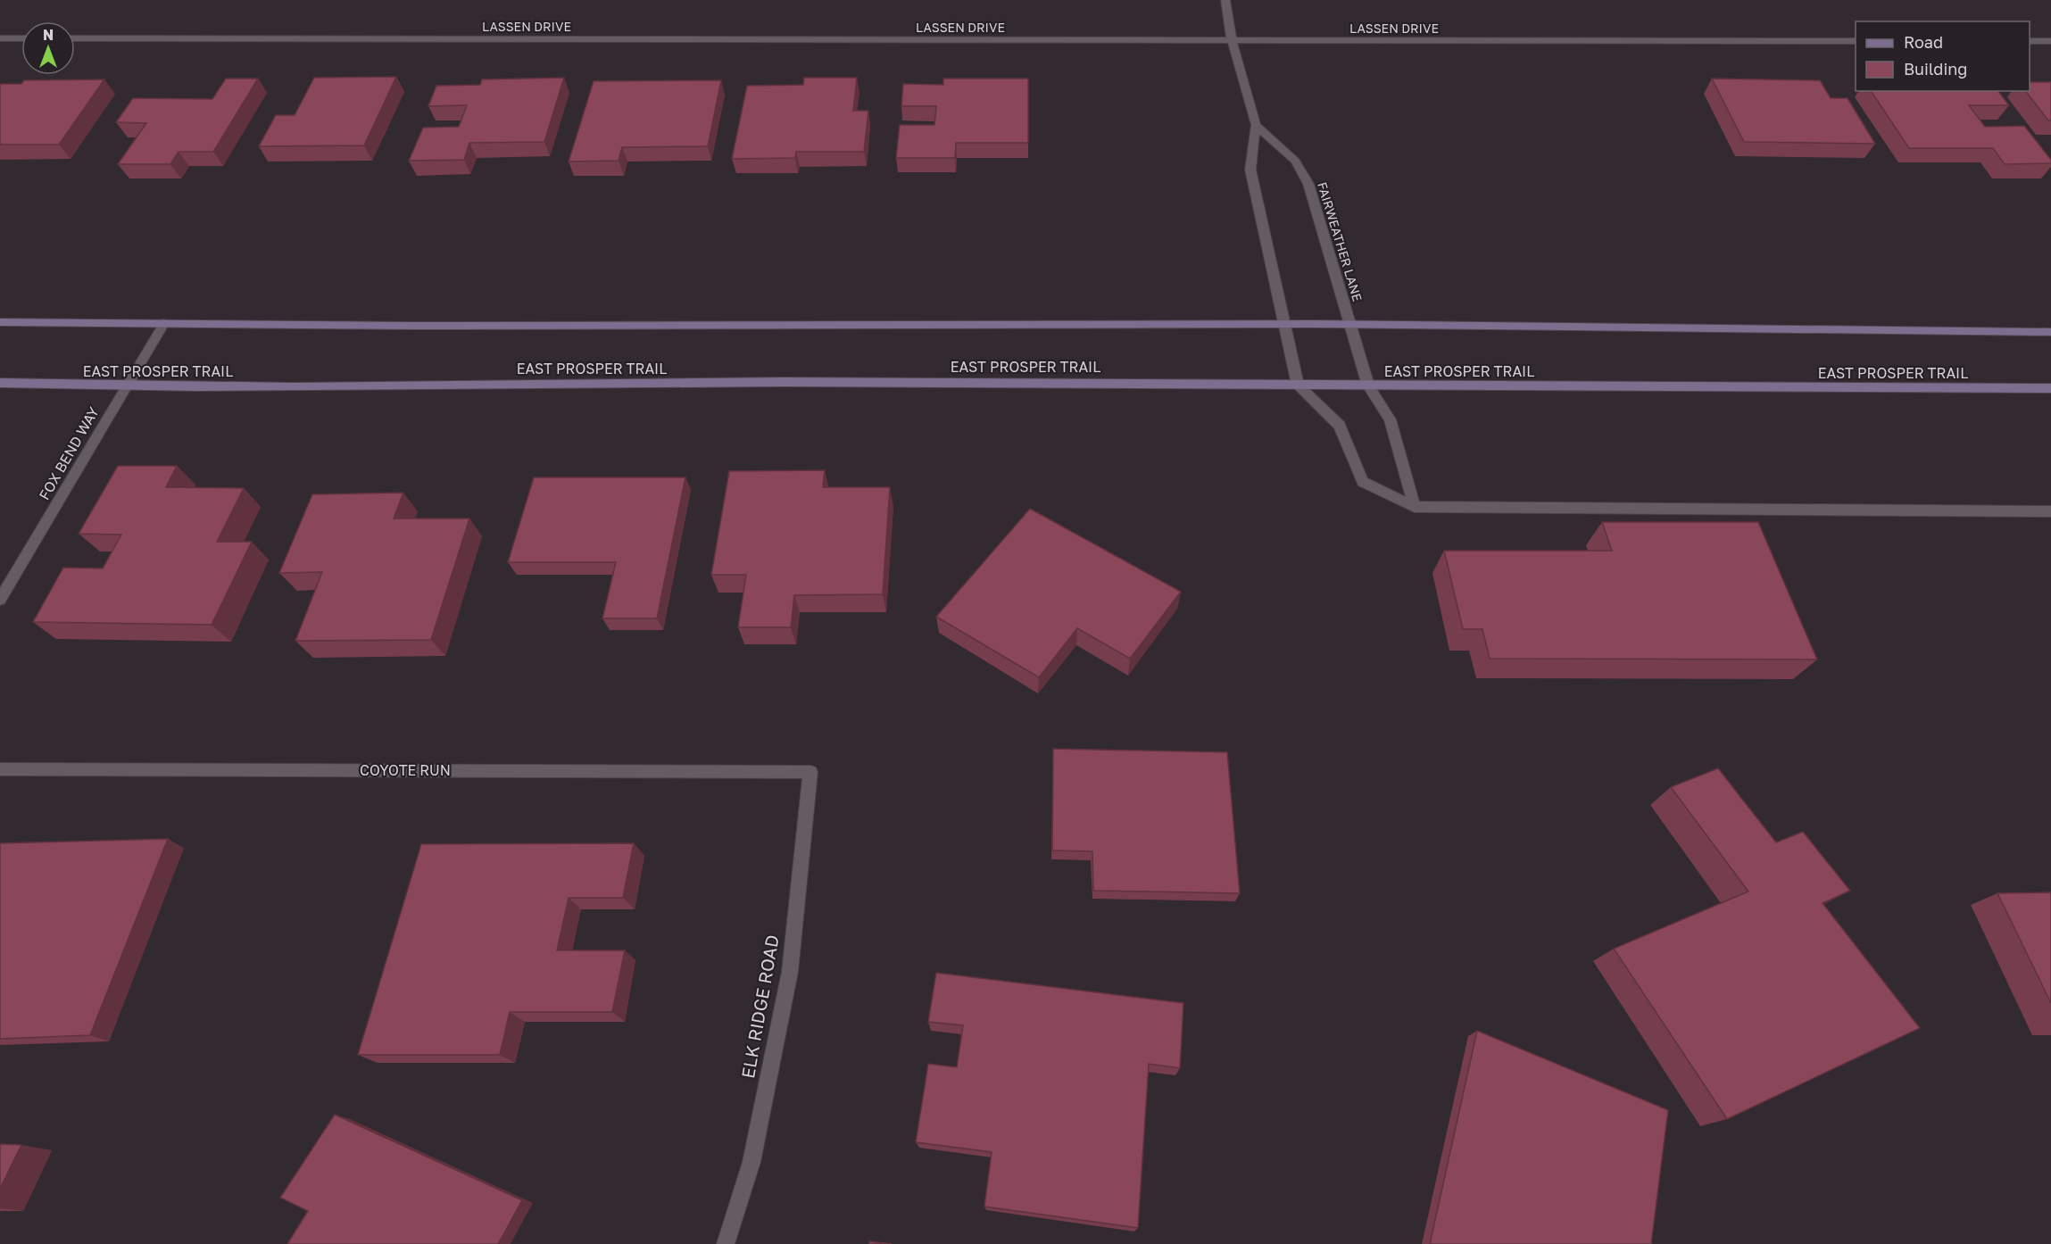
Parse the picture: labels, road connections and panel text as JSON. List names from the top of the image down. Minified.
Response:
{"streets":{"main road":["EAST PROSPER TRAIL"],"street":["LASSEN DRIVE","FAIRWEATHER LANE","FOX BEND WAY","COYOTE RUN","ELK RIDGE ROAD"]},"crossings":[["FAIRWEATHER LANE","EAST PROSPER TRAIL"],["EAST PROSPER TRAIL","FOX BEND WAY"],["COYOTE RUN","ELK RIDGE ROAD"]],"legend":["Road","Building"],"north":"top"}
